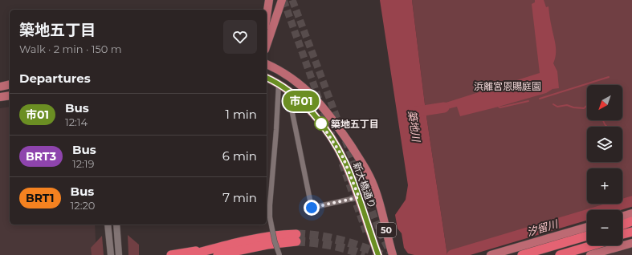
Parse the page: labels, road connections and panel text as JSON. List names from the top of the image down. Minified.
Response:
{"streets":{"main road":["新大橋通り","50"]},"water":["築地川","汐留川"],"parks":["浜離宮恩賜庭園"],"places":["築地五丁目"],"lines":["bus line 市01"],"north":"bottom left","page":{"on_map":"市01","heading":[["築地五丁目","Walk · 2 min · 150 m"],"Departures"],"map_buttons":["+","−"],"list":[{"mark":"市01","name":"Bus","note":"12:14","value":"1 min"},{"mark":"BRT3","name":"Bus","note":"12:19","value":"6 min"},{"mark":"BRT1","name":"Bus","note":"12:20","value":"7 min"}]}}
